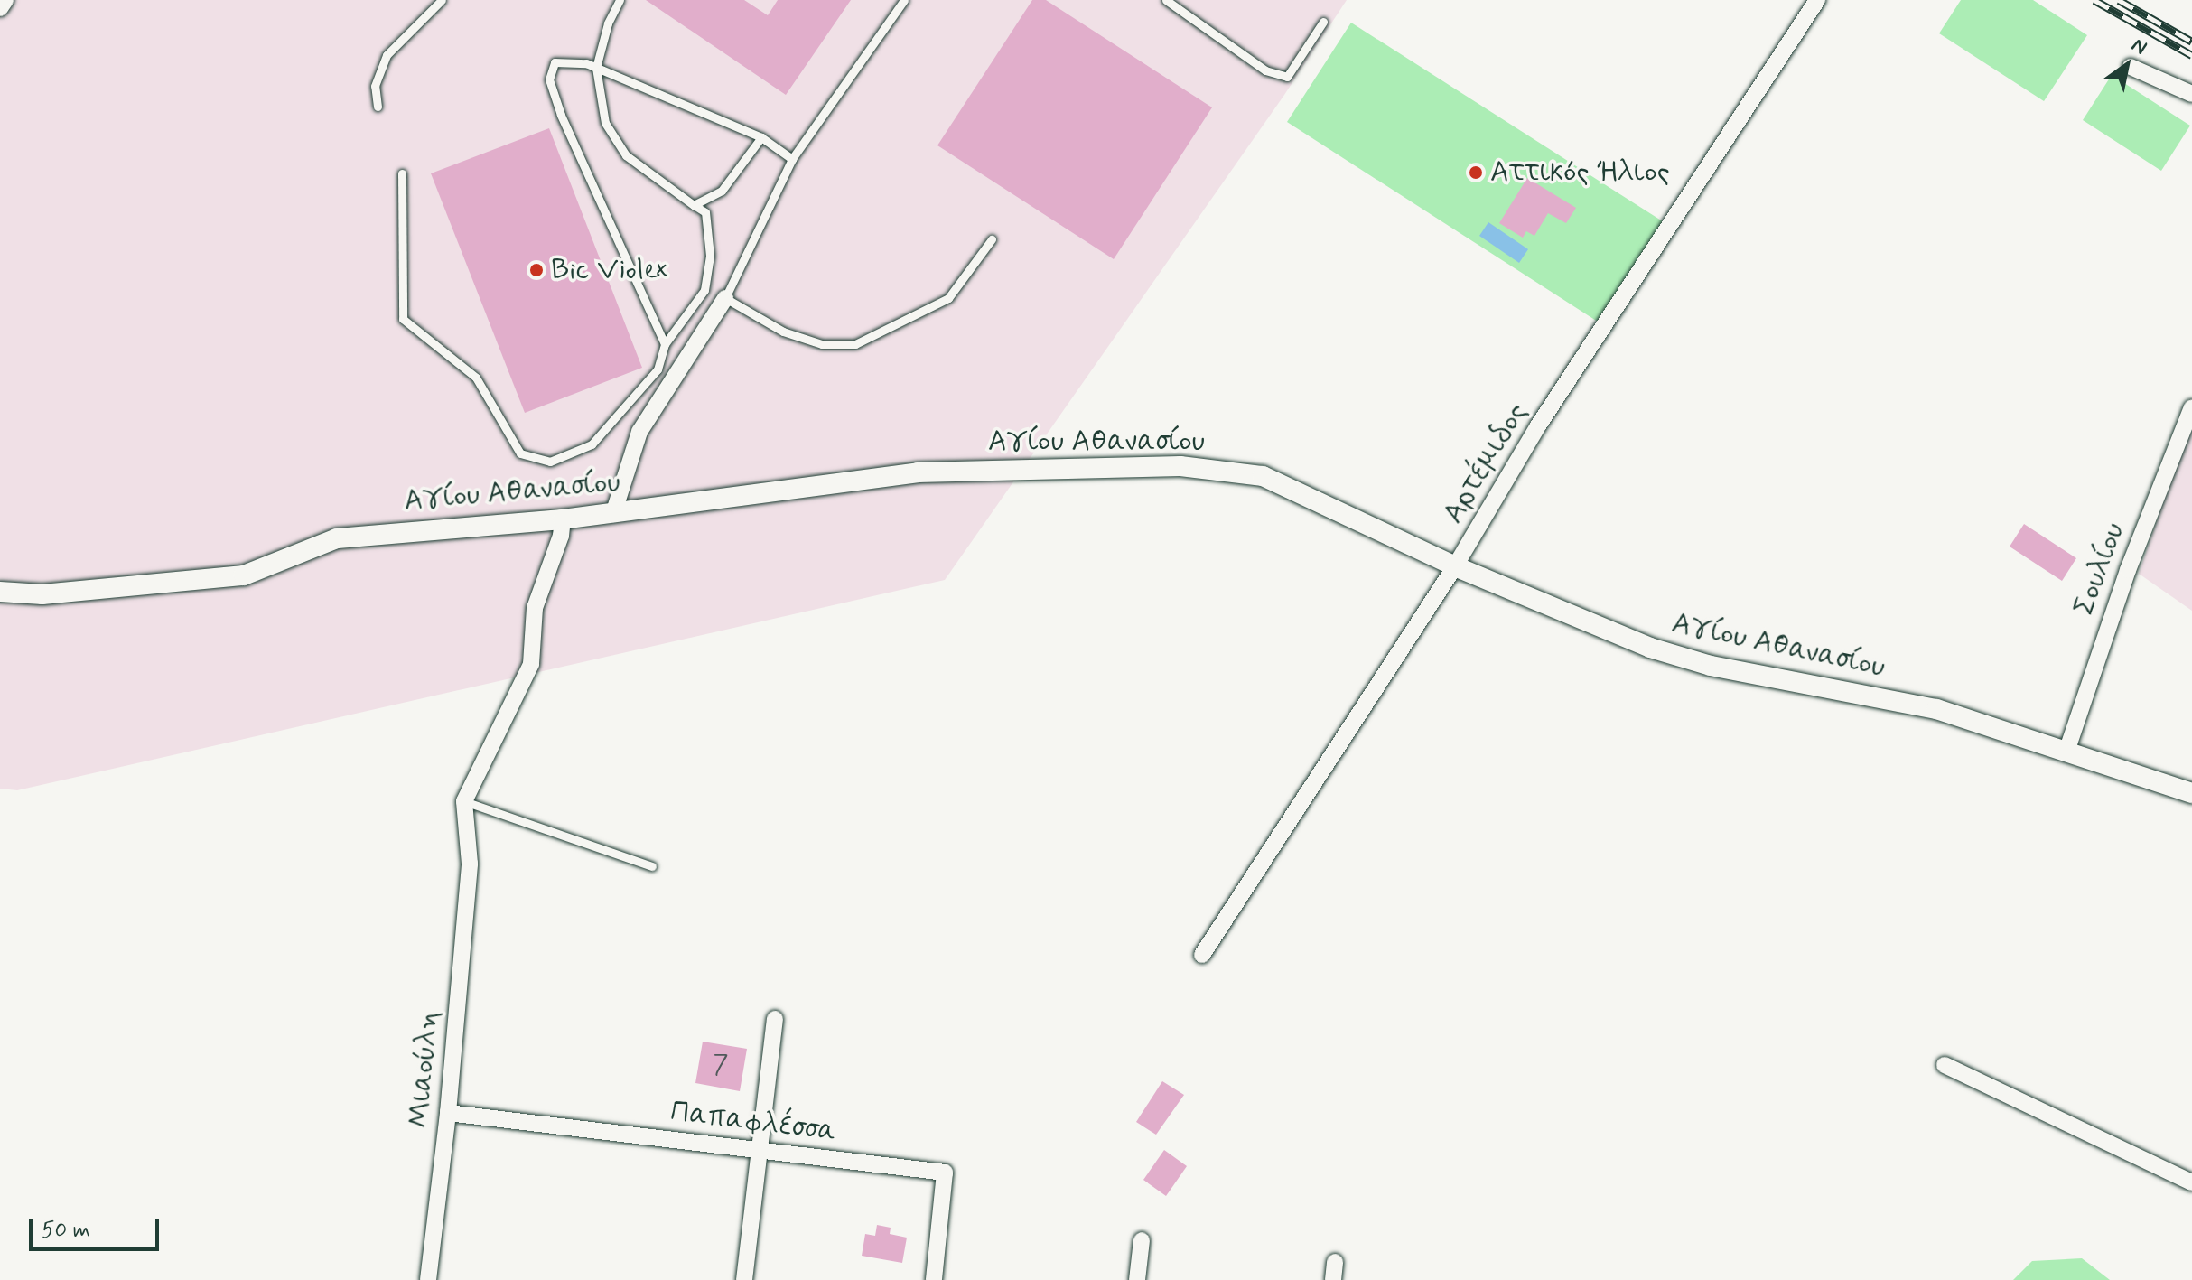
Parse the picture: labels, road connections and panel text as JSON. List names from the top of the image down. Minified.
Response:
{"streets":{"street":["Αγίου Αθανασίου","Αρτέμιδος","Σουλίου","Μιαούλη","Παπαφλέσσα"]},"crossings":[["Αγίου Αθανασίου","Αρτέμιδος"],["Αγίου Αθανασίου","Σουλίου"],["Μιαούλη","Παπαφλέσσα"]],"places":["Αττικός Ήλιος","Bic Violex"],"house_numbers":["7"],"scale_bar":"50 m","north":"top right"}
